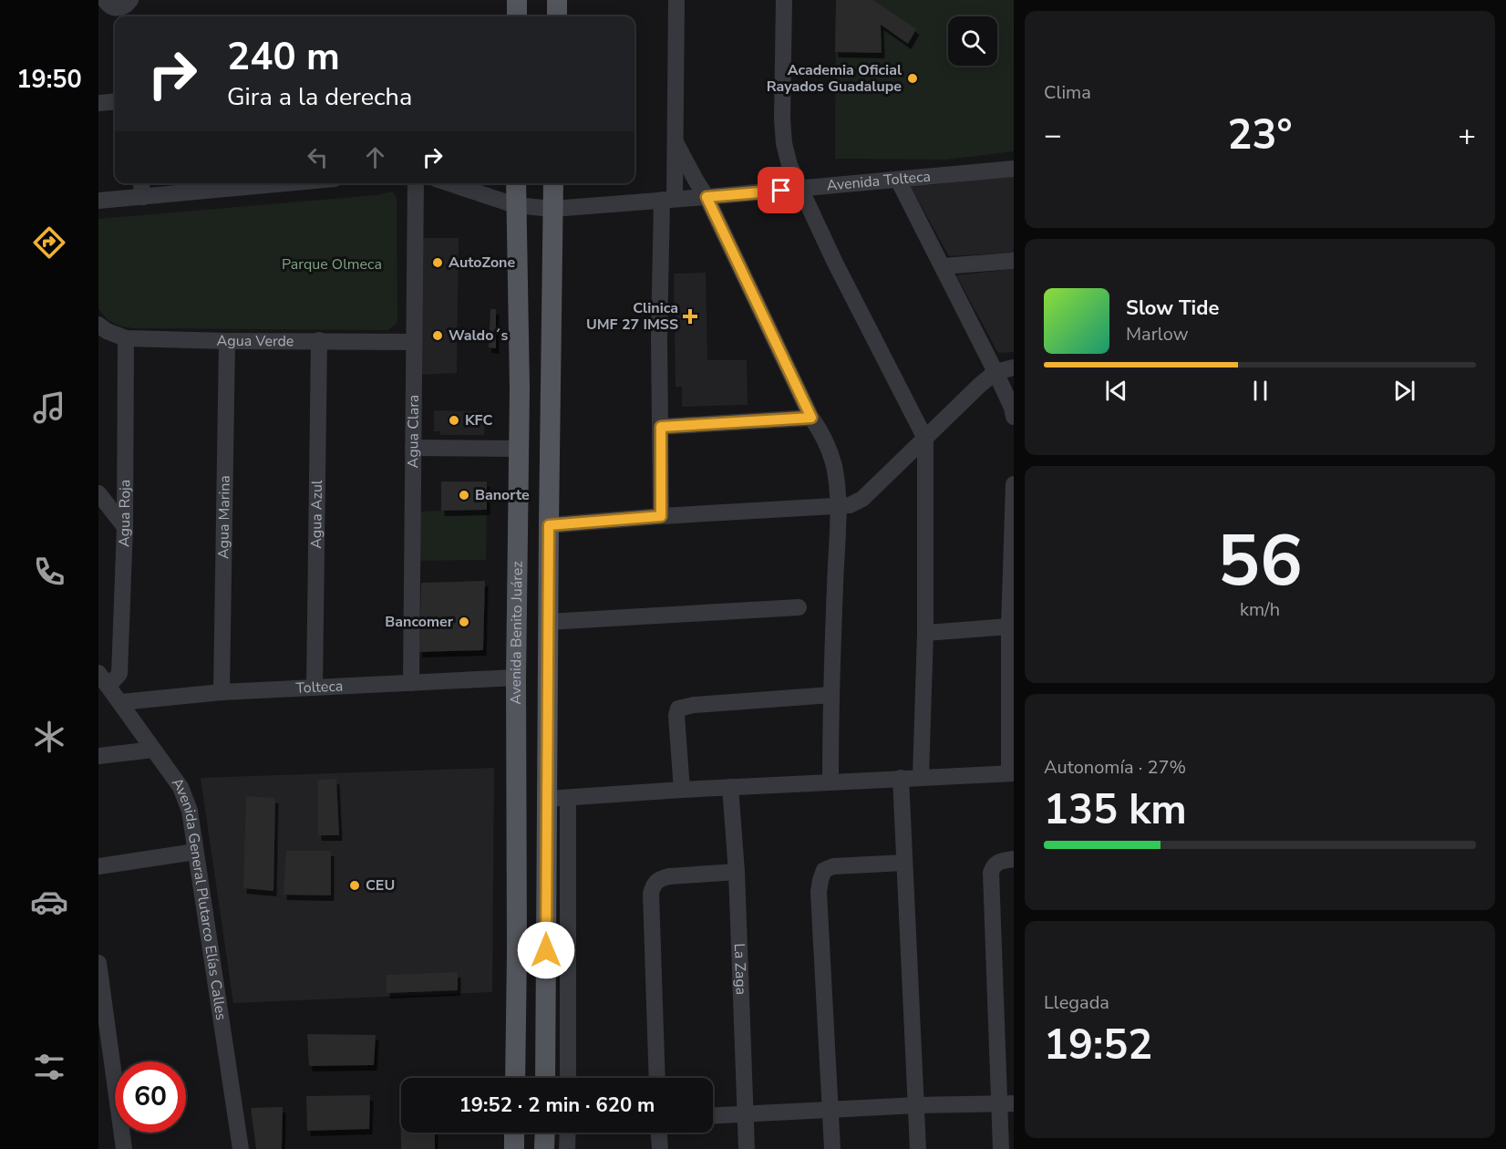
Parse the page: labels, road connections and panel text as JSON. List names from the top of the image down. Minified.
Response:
{"streets":{"main road":["Avenida Benito Juárez"],"street":["Avenida Tolteca","Agua Verde","Agua Clara","Agua Roja","Agua Azul","Agua Marina","Tolteca","Avenida General Plutarco Elías Calles","La Zaga"]},"crossings":[["Avenida Tolteca","Avenida Benito Juárez"],["Agua Verde","Agua Clara"],["Agua Verde","Agua Roja"],["Agua Verde","Agua Azul"],["Agua Verde","Agua Marina"],["Agua Clara","Tolteca"],["Agua Roja","Avenida General Plutarco Elías Calles"],["Agua Azul","Tolteca"],["Agua Marina","Tolteca"],["Avenida Benito Juárez","Tolteca"],["Tolteca","Avenida General Plutarco Elías Calles"]],"parks":["Parque Olmeca"],"places":{"other":["Academia Oficial Rayados Guadalupe","AutoZone","Waldo´s","KFC","Banorte","Bancomer","CEU"],"health":["Clinica UMF 27 IMSS"]},"page":{"tabs":"19:50","tile":["Clima",["56","km/h"],["Autonomía · 27%","135 km"],["Llegada","19:52"]],"turn":["240 m","Gira a la derecha"],"heat":["−","23°","+"],"song":["Slow Tide","Marlow"],"limit":"60","trip":"19:52 · 2 min · 620 m"}}
